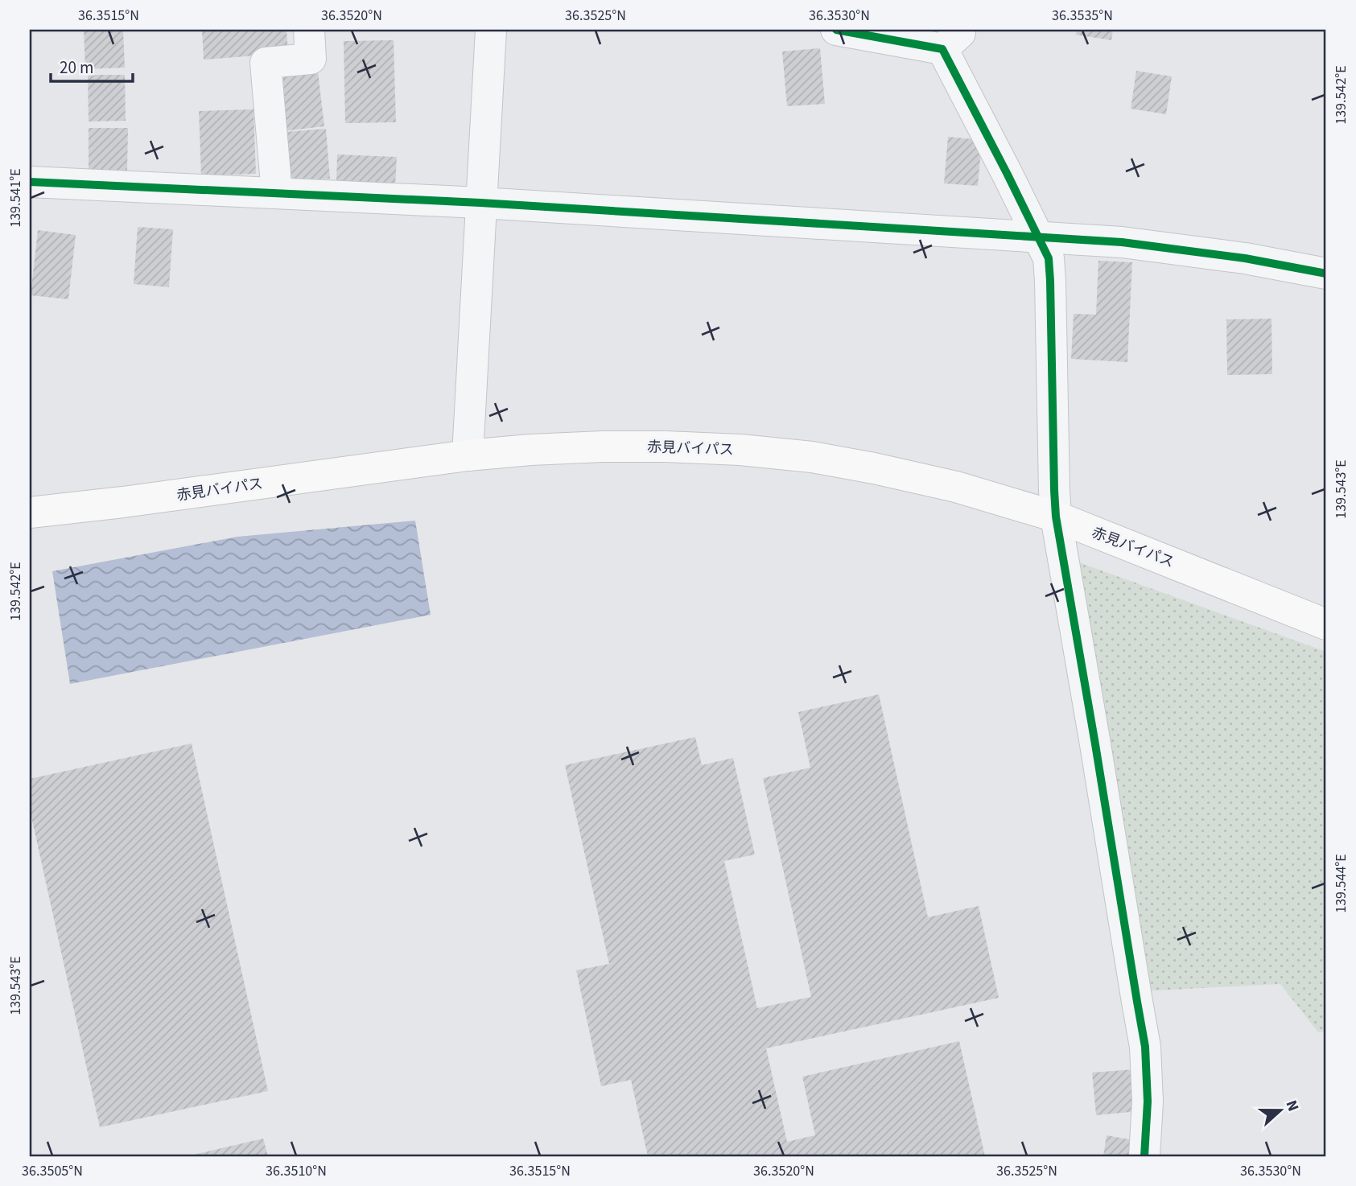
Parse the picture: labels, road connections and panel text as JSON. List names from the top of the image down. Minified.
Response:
{"streets":{"main road":["赤見バイパス"]},"scale_bar":"20 m","north":"right","coordinates":["36.3515°N","36.3520°N","36.3525°N","36.3530°N","36.3535°N","139.542°E","139.541°E","139.543°E","139.544°E","36.3505°N","36.3510°N"]}
